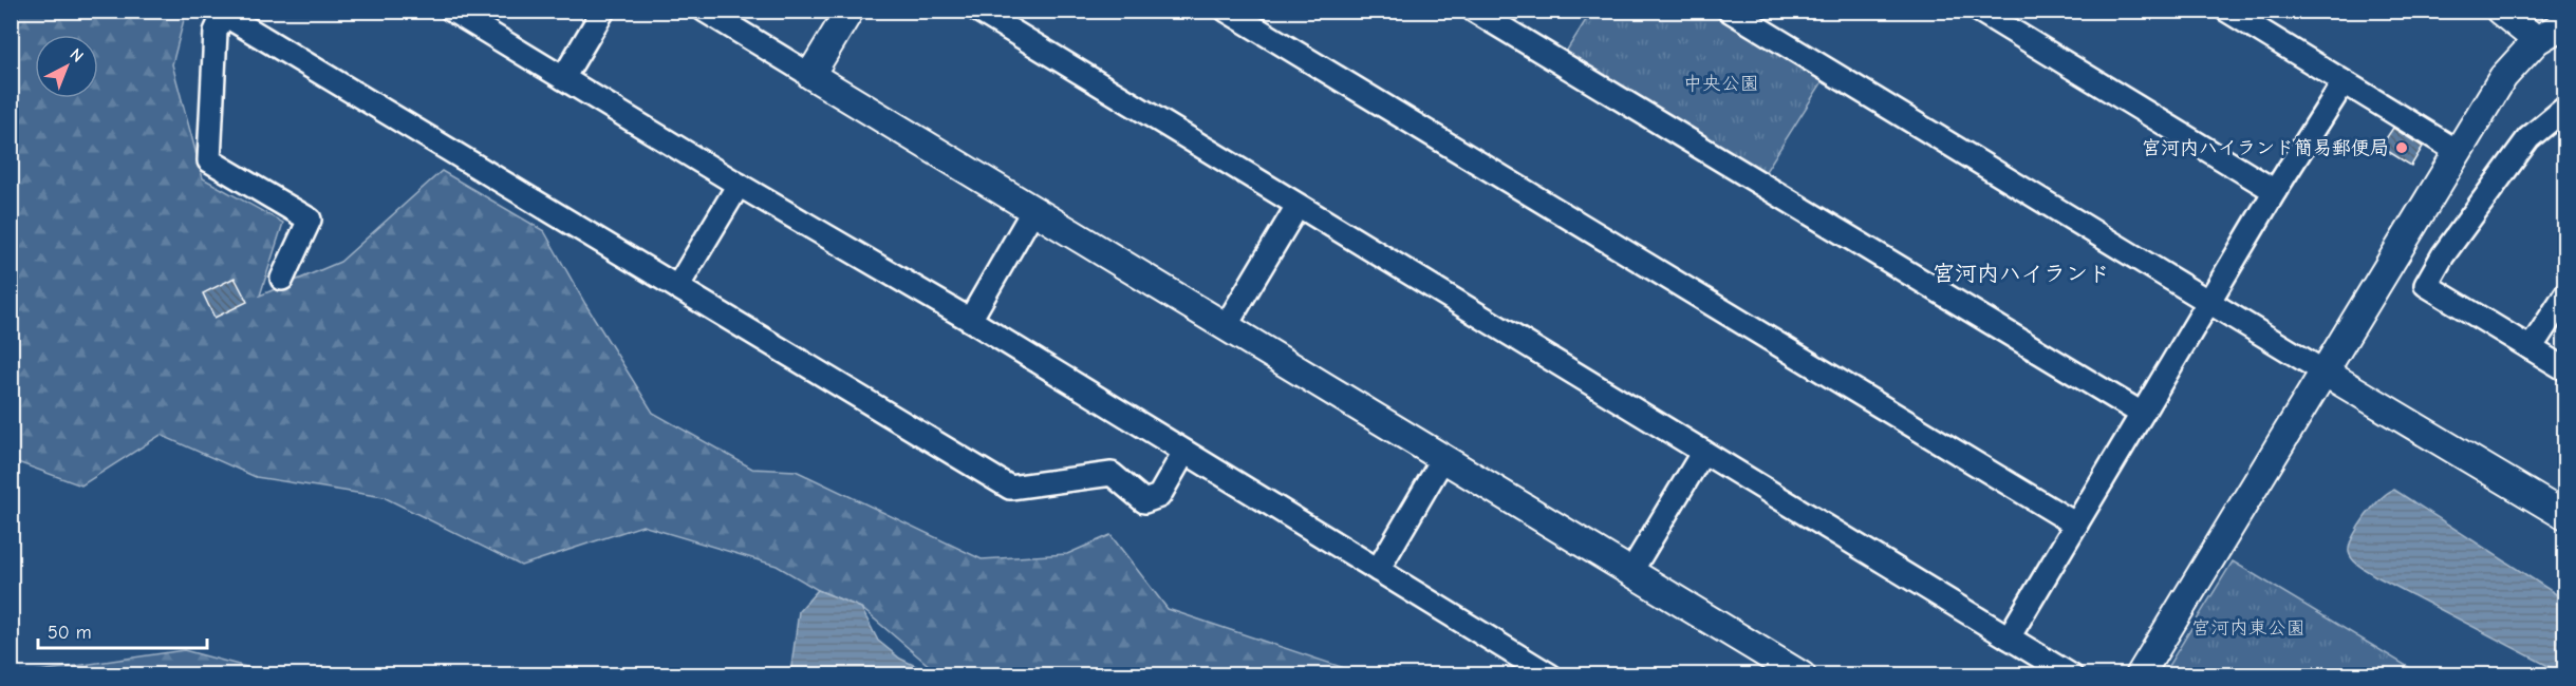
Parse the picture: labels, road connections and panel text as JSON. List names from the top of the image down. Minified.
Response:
{"districts":["宮河内ハイランド"],"parks":["中央公園","宮河内東公園"],"places":["宮河内ハイランド簡易郵便局"],"scale_bar":"50 m","north":"top right"}
